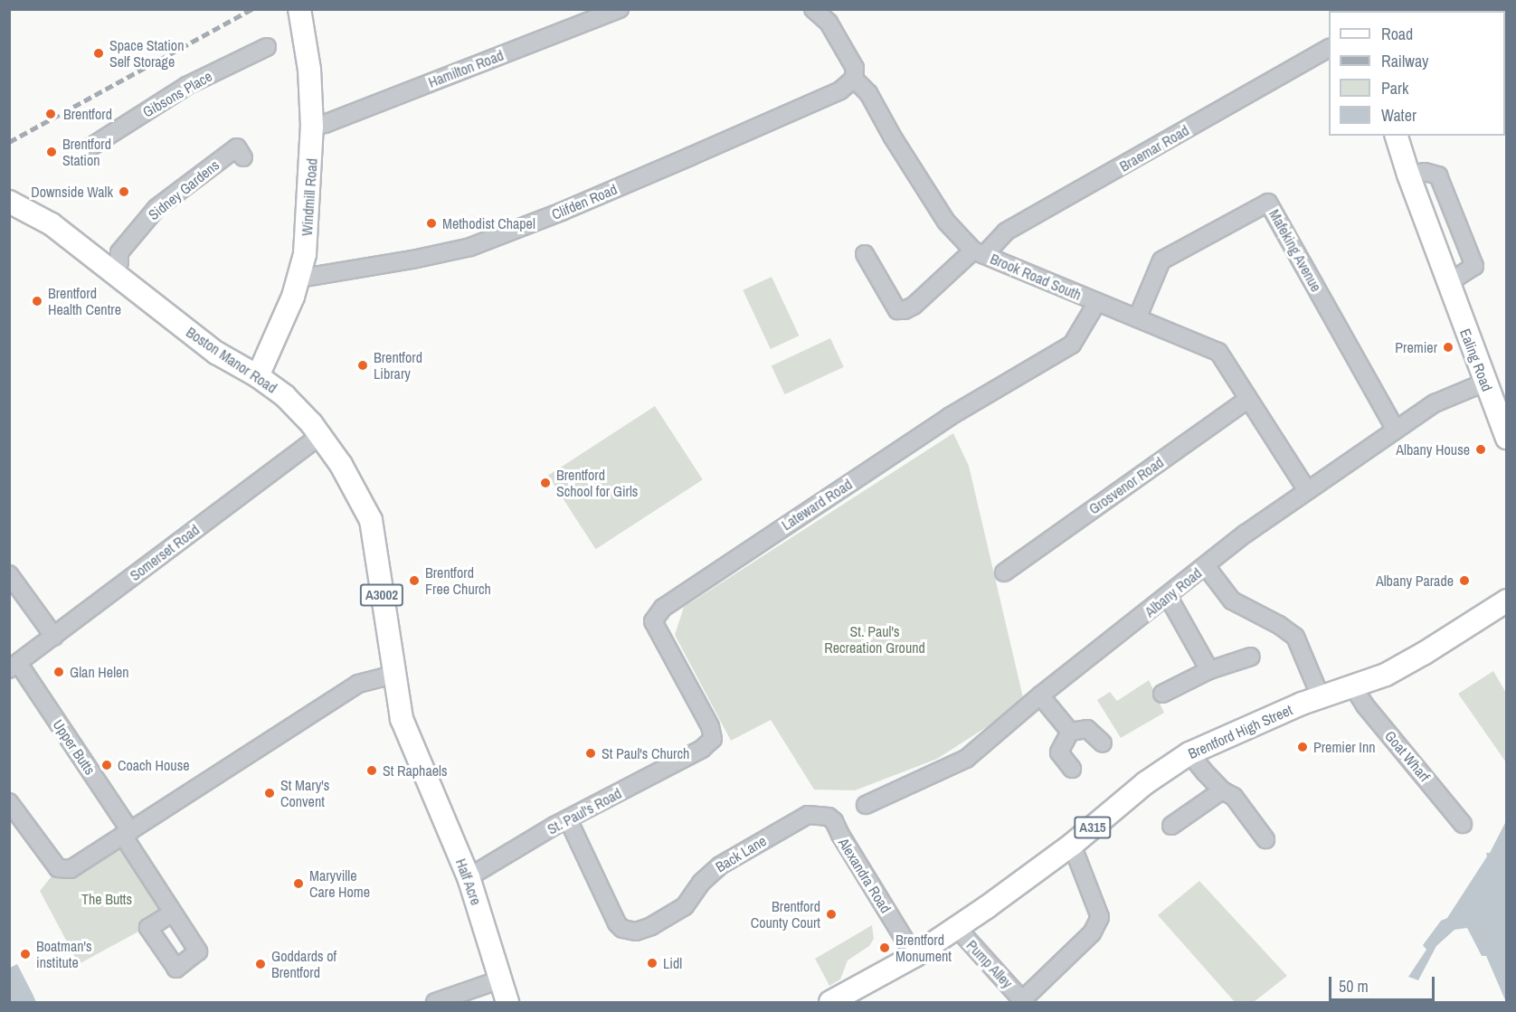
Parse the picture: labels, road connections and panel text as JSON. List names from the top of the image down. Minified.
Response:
{"streets":{"main road":["Windmill Road","Boston Manor Road","Ealing Road","A3002","Brentford High Street","A315","Half Acre"],"street":["Hamilton Road","Gibsons Place","Braemar Road","Sidney Gardens","Clifden Road","Mafeking Avenue","Brook Road South","Grosvenor Road","Lateward Road","Somerset Road","Albany Road","Upper Butts","Goat Wharf","St. Paul's Road","Back Lane","Alexandra Road","Pump Alley"]},"crossings":[["Hamilton Road","Windmill Road"],["Braemar Road","Brook Road South"],["Sidney Gardens","Boston Manor Road"],["Windmill Road","Clifden Road"],["Windmill Road","Boston Manor Road"],["Clifden Road","Brook Road South"],["Mafeking Avenue","Brook Road South"],["Mafeking Avenue","Albany Road"],["Brook Road South","Grosvenor Road"],["Brook Road South","Lateward Road"],["Brook Road South","Albany Road"],["Boston Manor Road","Somerset Road"],["Boston Manor Road","Half Acre"],["Ealing Road","Albany Road"],["Lateward Road","St. Paul's Road"],["Somerset Road","Upper Butts"],["Brentford High Street","Goat Wharf"],["Brentford High Street","Alexandra Road"],["Brentford High Street","Pump Alley"],["St. Paul's Road","Back Lane"],["St. Paul's Road","Half Acre"],["Back Lane","Alexandra Road"]],"parks":["St. Paul's Recreation Ground","The Butts"],"places":["Space Station Self Storage","Brentford","Brentford Station","Downside Walk","Methodist Chapel","Brentford Health Centre","Premier","Brentford Library","Albany House","Brentford School for Girls","Brentford Free Church","Albany Parade","Glan Helen","Premier Inn","St Paul's Church","Coach House","St Raphaels","St Mary's Convent","Maryville Care Home","Brentford County Court","Brentford Monument","Boatman's institute","Lidl","Goddards of Brentford"],"legend":["Road","Railway","Park","Water"],"scale_bar":"50 m"}
